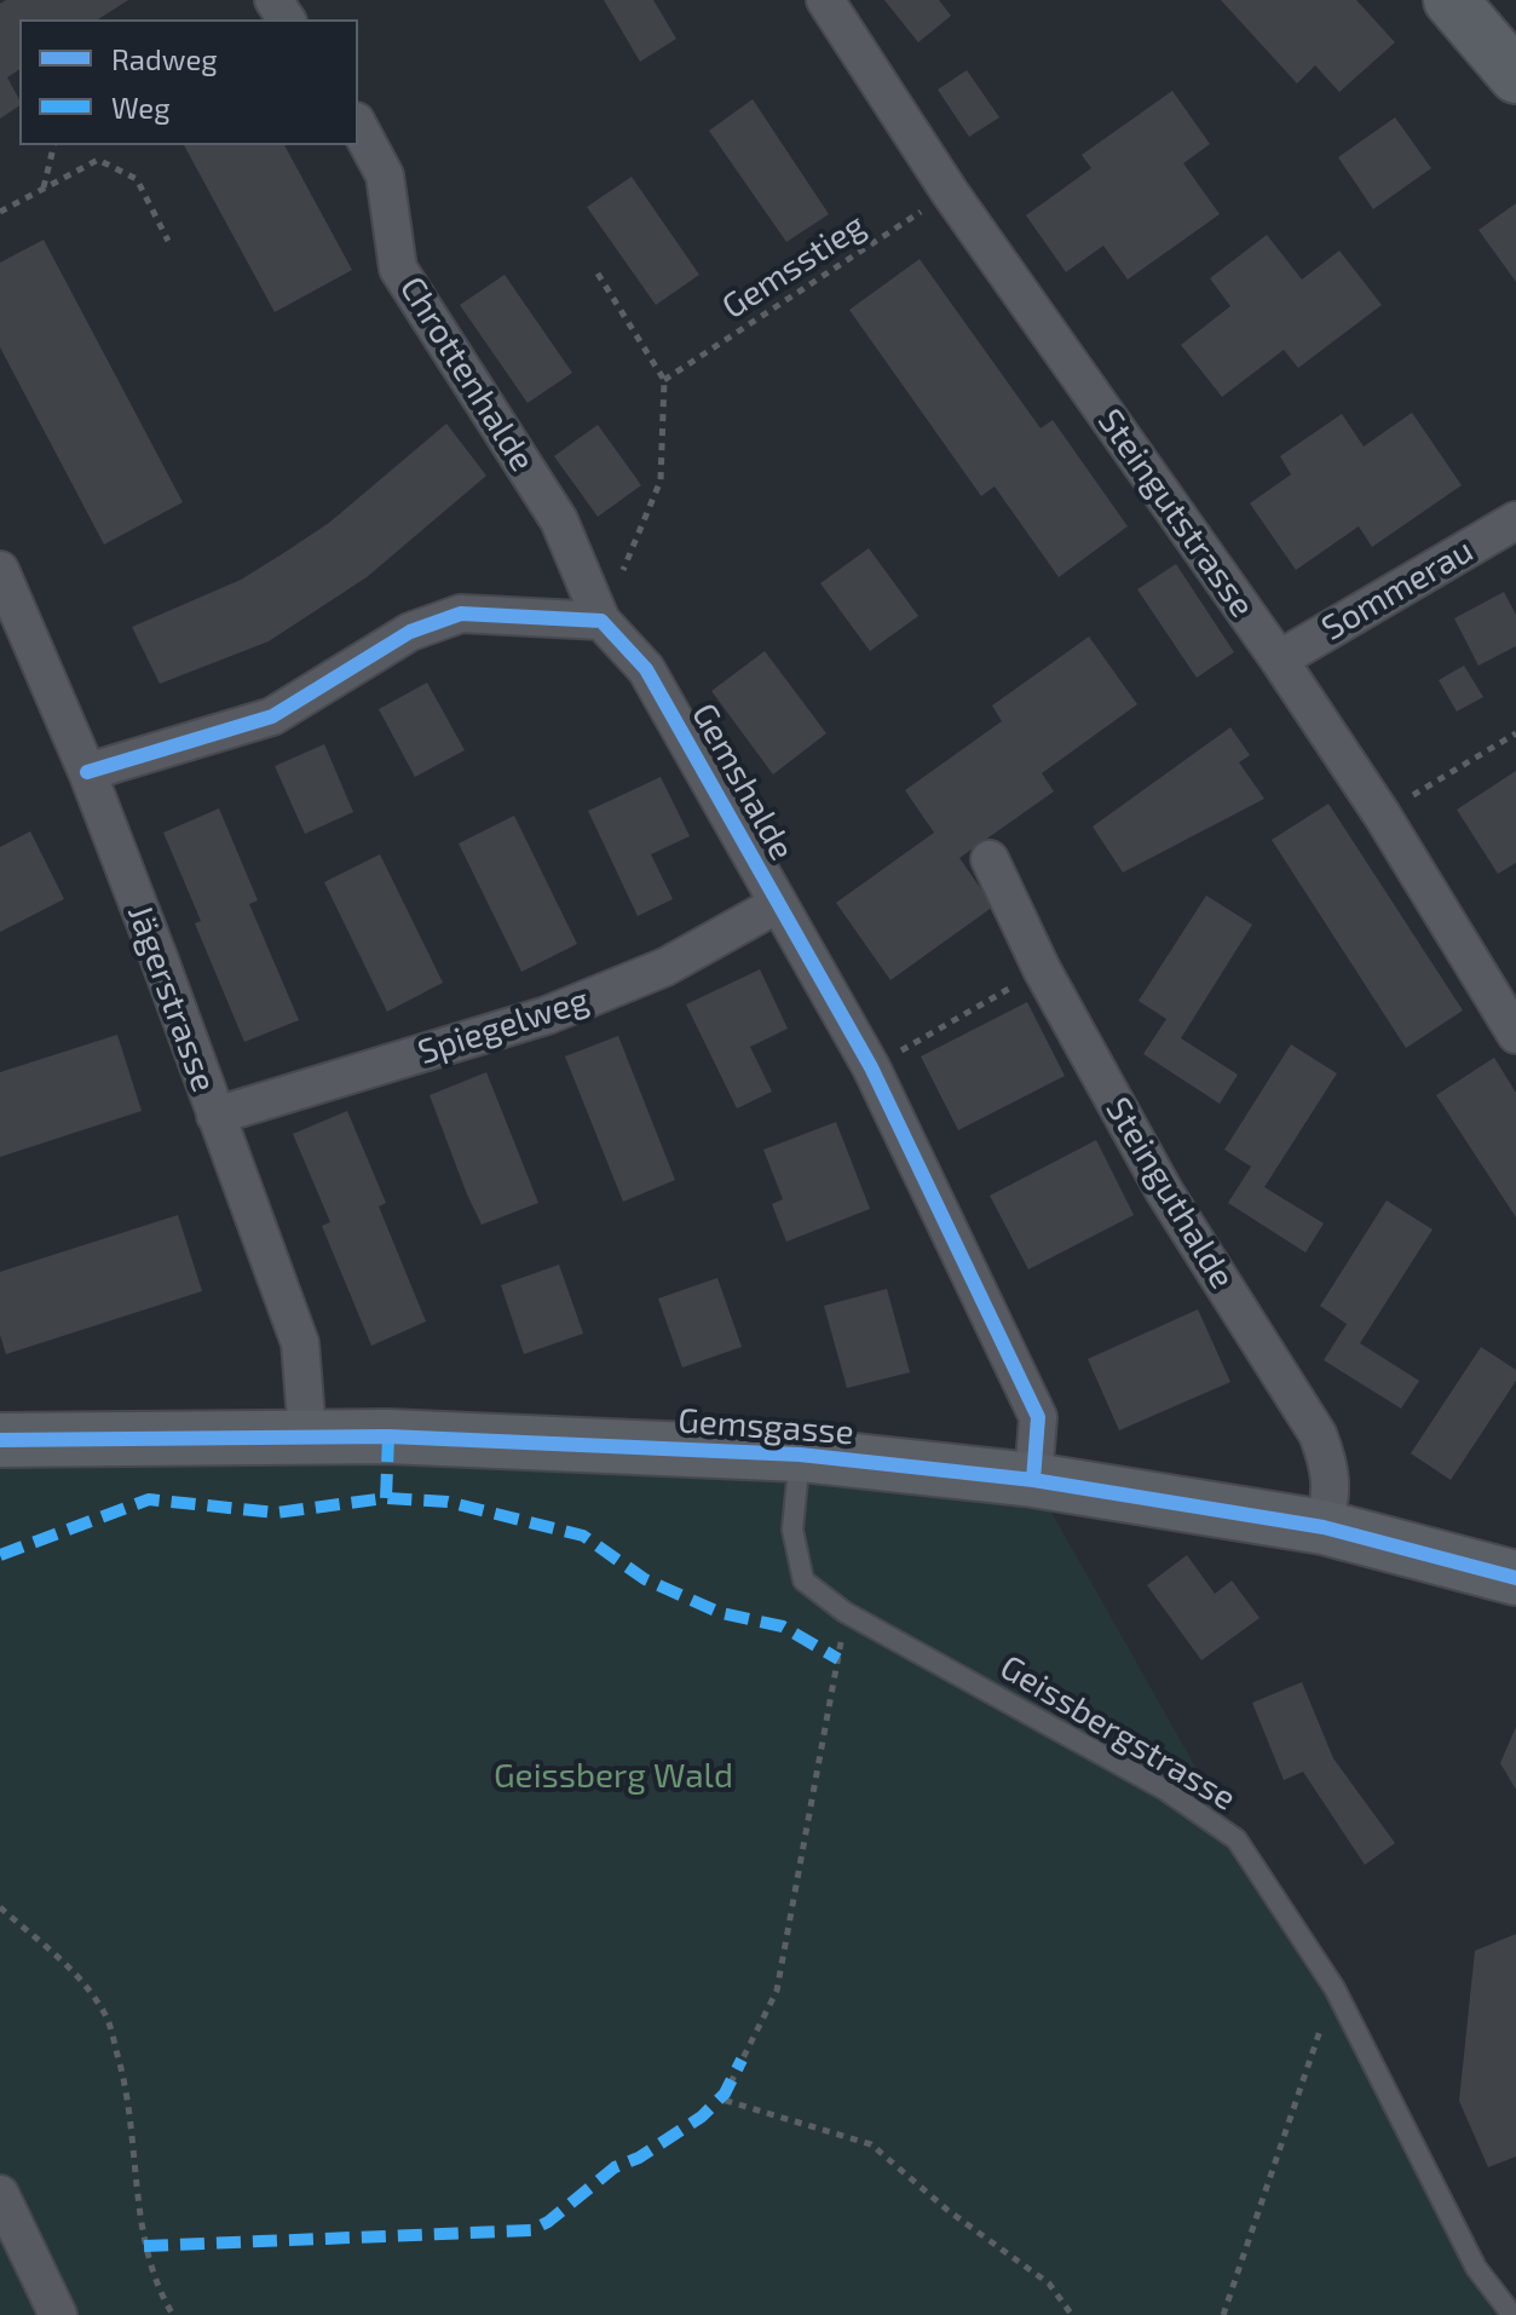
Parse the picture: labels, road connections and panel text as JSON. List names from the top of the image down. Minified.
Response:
{"streets":{"street":["Chrottenhalde","Steingutstrasse","Sommerau","Gemshalde","Jägerstrasse","Spiegelweg","Steinguthalde","Gemsgasse"],"lane":["Geissbergstrasse"],"path":["Gemsstieg"]},"crossings":[["Gemsstieg","Steingutstrasse"],["Chrottenhalde","Gemshalde"],["Steingutstrasse","Sommerau"],["Gemshalde","Spiegelweg"],["Gemshalde","Gemsgasse"],["Jägerstrasse","Spiegelweg"],["Jägerstrasse","Gemsgasse"],["Steinguthalde","Gemsgasse"],["Gemsgasse","Geissbergstrasse"]],"parks":["Geissberg Wald"],"legend":["Radweg","Weg"]}
